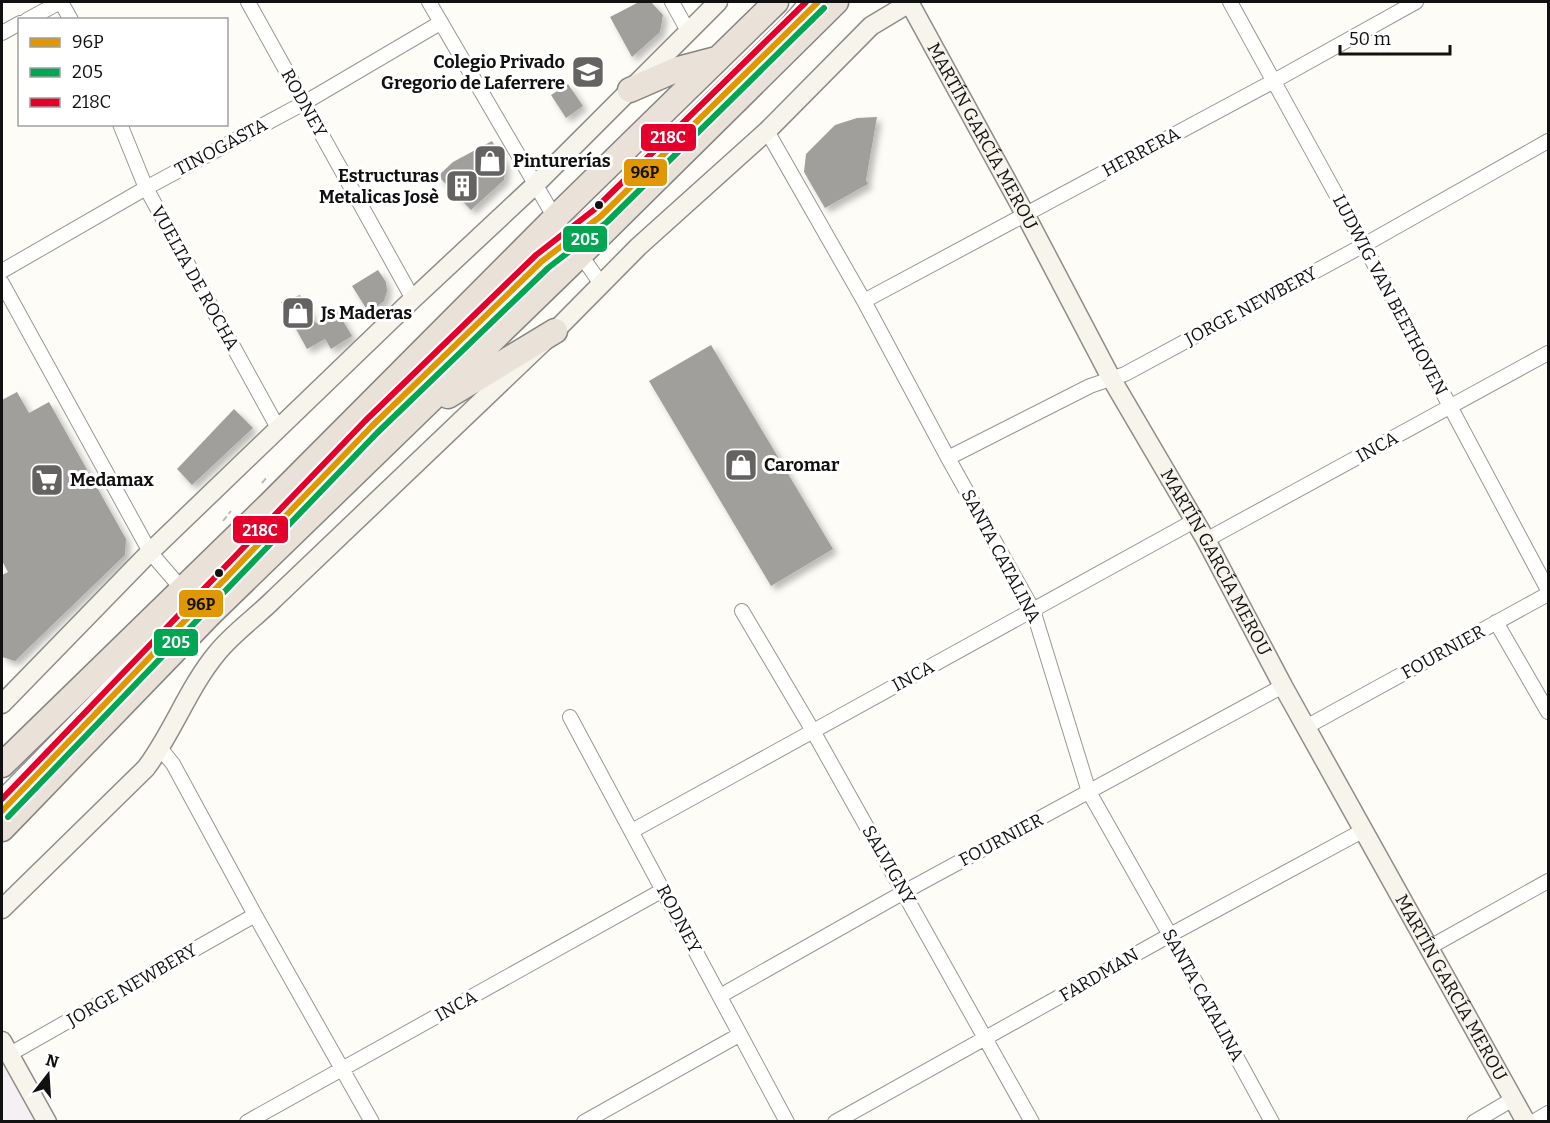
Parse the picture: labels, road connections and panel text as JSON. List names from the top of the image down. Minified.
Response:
{"streets":{"street":["RODNEY","MARTÍN GARCÍA MEROU","TINOGASTA","HERRERA","VUELTA DE ROCHA","LUDWIG VAN BEETHOVEN","JORGE NEWBERY","INCA","SANTA CATALINA","FOURNIER","SALVIGNY","FARDMAN"]},"crossings":[["RODNEY","TINOGASTA"],["RODNEY","INCA"],["RODNEY","FOURNIER"],["MARTÍN GARCÍA MEROU","HERRERA"],["MARTÍN GARCÍA MEROU","JORGE NEWBERY"],["MARTÍN GARCÍA MEROU","INCA"],["MARTÍN GARCÍA MEROU","FOURNIER"],["MARTÍN GARCÍA MEROU","FARDMAN"],["TINOGASTA","VUELTA DE ROCHA"],["HERRERA","LUDWIG VAN BEETHOVEN"],["HERRERA","SANTA CATALINA"],["LUDWIG VAN BEETHOVEN","JORGE NEWBERY"],["LUDWIG VAN BEETHOVEN","INCA"],["LUDWIG VAN BEETHOVEN","FOURNIER"],["JORGE NEWBERY","SANTA CATALINA"],["INCA","SANTA CATALINA"],["INCA","SALVIGNY"],["SANTA CATALINA","FOURNIER"],["SANTA CATALINA","FARDMAN"],["FOURNIER","SALVIGNY"],["SALVIGNY","FARDMAN"]],"places":{"school or university":["Colegio Privado Gregorio de Laferrere"],"shop":["Pinturerías","Js Maderas","Caromar"],"building":["Estructuras Metalicas Josè"],"supermarket":["Medamax"]},"lines":["transit line 96P","transit line 218C","transit line 205"],"legend":["96P","205","218C"],"scale_bar":"50 m","north":"top"}
